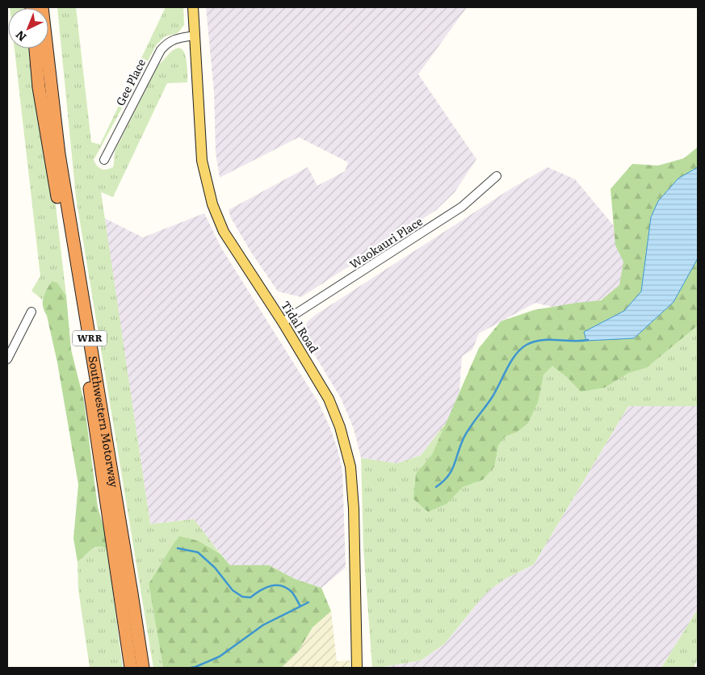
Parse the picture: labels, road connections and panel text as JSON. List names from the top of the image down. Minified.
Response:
{"streets":{"highway":["WRR","Southwestern Motorway"],"main road":["Tidal Road"],"street":["Gee Place","Waokauri Place"]},"crossings":[["Gee Place","Tidal Road"],["Waokauri Place","Tidal Road"]],"north":"bottom left"}
